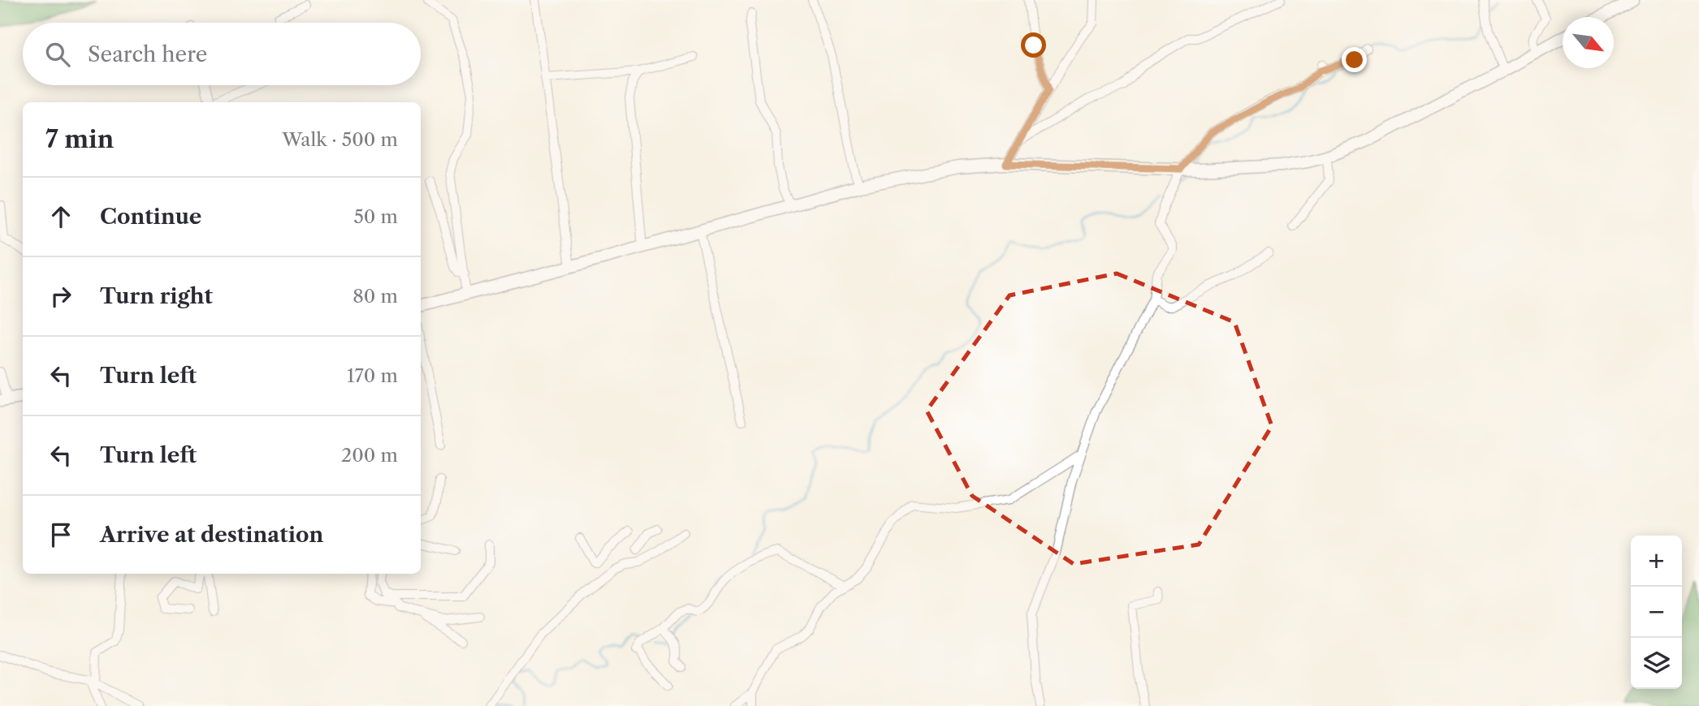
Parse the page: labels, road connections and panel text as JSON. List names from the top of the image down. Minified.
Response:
{"north":"bottom right","page":{"search":"Search here","heading":["7 min","Walk · 500 m"],"list":[["Continue","50 m"],["Turn right","80 m"],["Turn left","170 m"],["Turn left","200 m"],"Arrive at destination"],"map_buttons":["+","−"]}}
